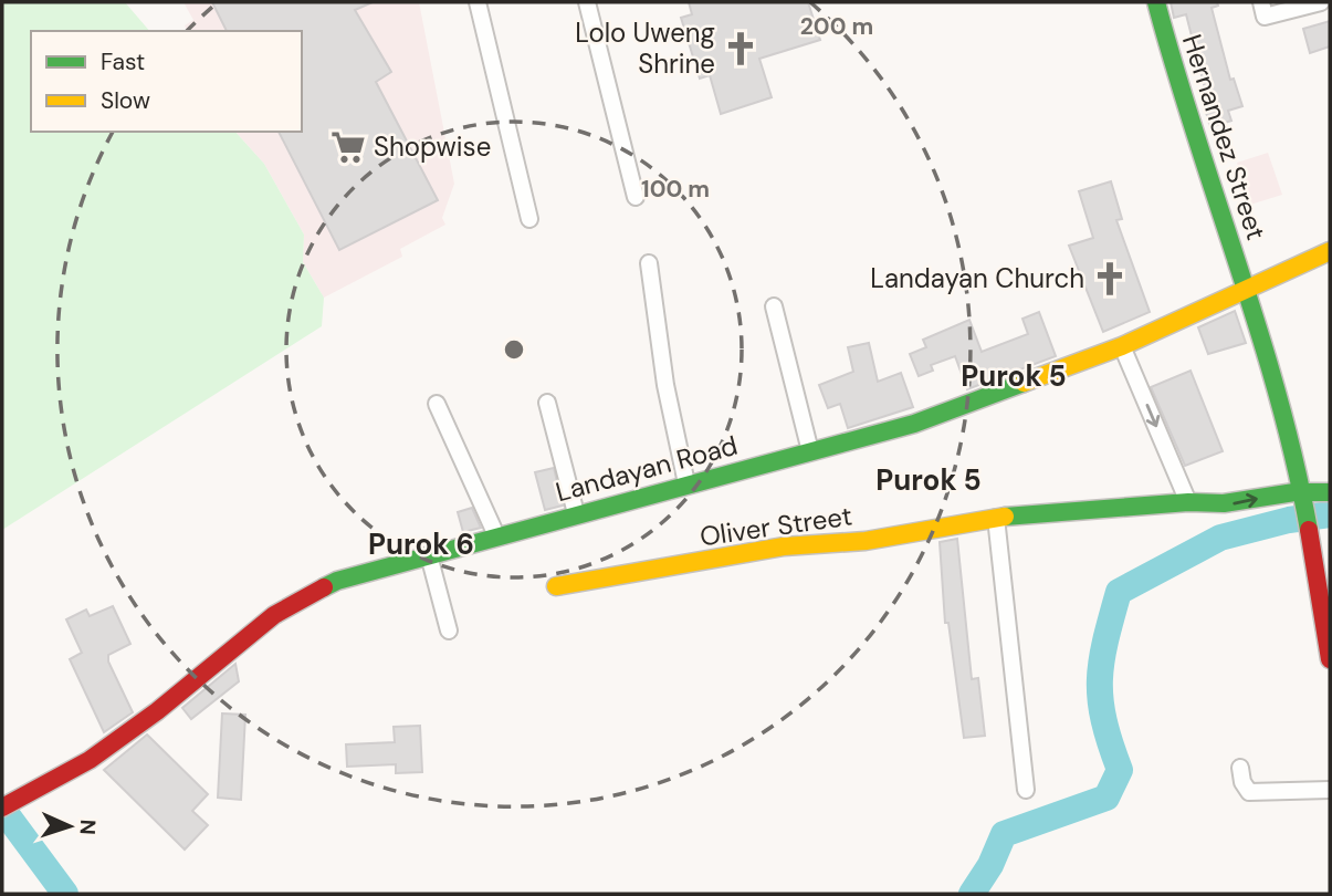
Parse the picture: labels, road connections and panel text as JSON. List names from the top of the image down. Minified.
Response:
{"streets":{"street":["Hernandez Street","Landayan Road","Oliver Street"]},"crossings":[["Hernandez Street","Landayan Road"],["Hernandez Street","Oliver Street"]],"districts":["Purok 5","Purok 5","Purok 6"],"places":{"church":["Lolo Uweng Shrine","Landayan Church"],"supermarket":["Shopwise"]},"legend":["Fast","Slow"],"north":"right","rings":["200 m","100 m"]}
